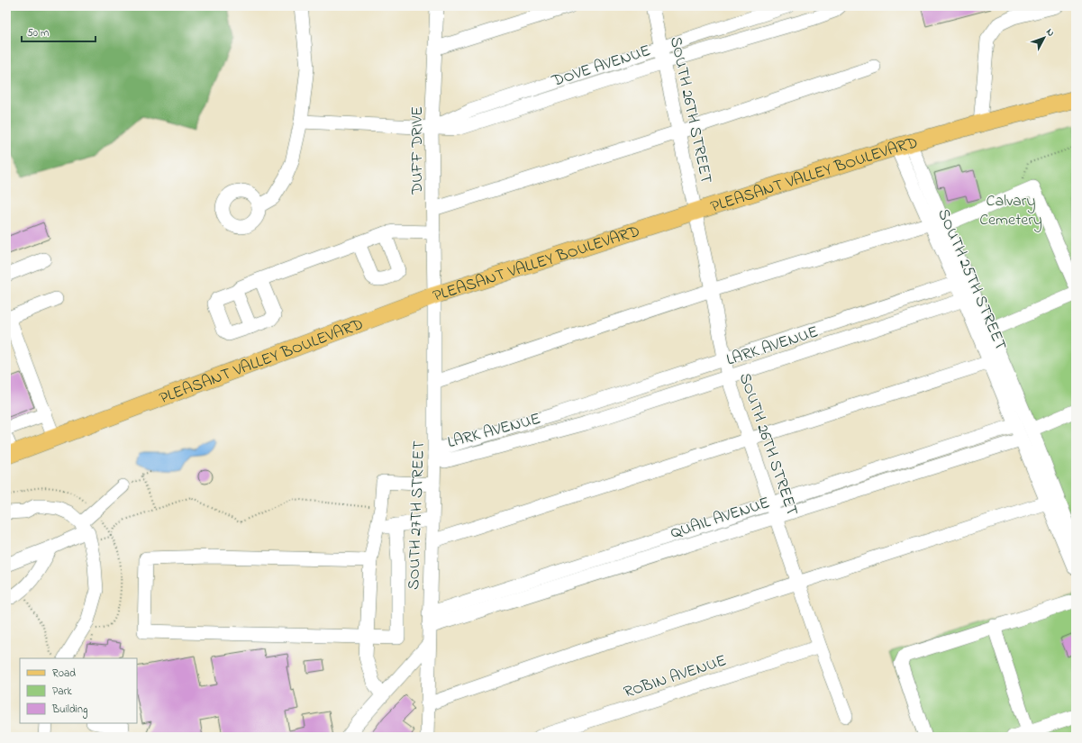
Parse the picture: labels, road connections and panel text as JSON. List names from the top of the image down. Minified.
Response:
{"streets":{"main road":["PLEASANT VALLEY BOULEVARD"],"street":["DOVE AVENUE","SOUTH 26TH STREET","DUFF DRIVE","SOUTH 25TH STREET","LARK AVENUE","SOUTH 27TH STREET","QUAIL AVENUE","ROBIN AVENUE"]},"crossings":[["DOVE AVENUE","SOUTH 26TH STREET"],["DOVE AVENUE","DUFF DRIVE"],["SOUTH 26TH STREET","PLEASANT VALLEY BOULEVARD"],["SOUTH 26TH STREET","LARK AVENUE"],["SOUTH 26TH STREET","QUAIL AVENUE"],["SOUTH 26TH STREET","ROBIN AVENUE"],["DUFF DRIVE","PLEASANT VALLEY BOULEVARD"],["DUFF DRIVE","SOUTH 27TH STREET"],["PLEASANT VALLEY BOULEVARD","SOUTH 25TH STREET"],["PLEASANT VALLEY BOULEVARD","SOUTH 27TH STREET"],["SOUTH 25TH STREET","LARK AVENUE"],["SOUTH 25TH STREET","QUAIL AVENUE"],["LARK AVENUE","SOUTH 27TH STREET"],["SOUTH 27TH STREET","QUAIL AVENUE"]],"parks":["Calvary Cemetery"],"legend":["Road","Park","Building"],"scale_bar":"50 m","north":"top right"}
